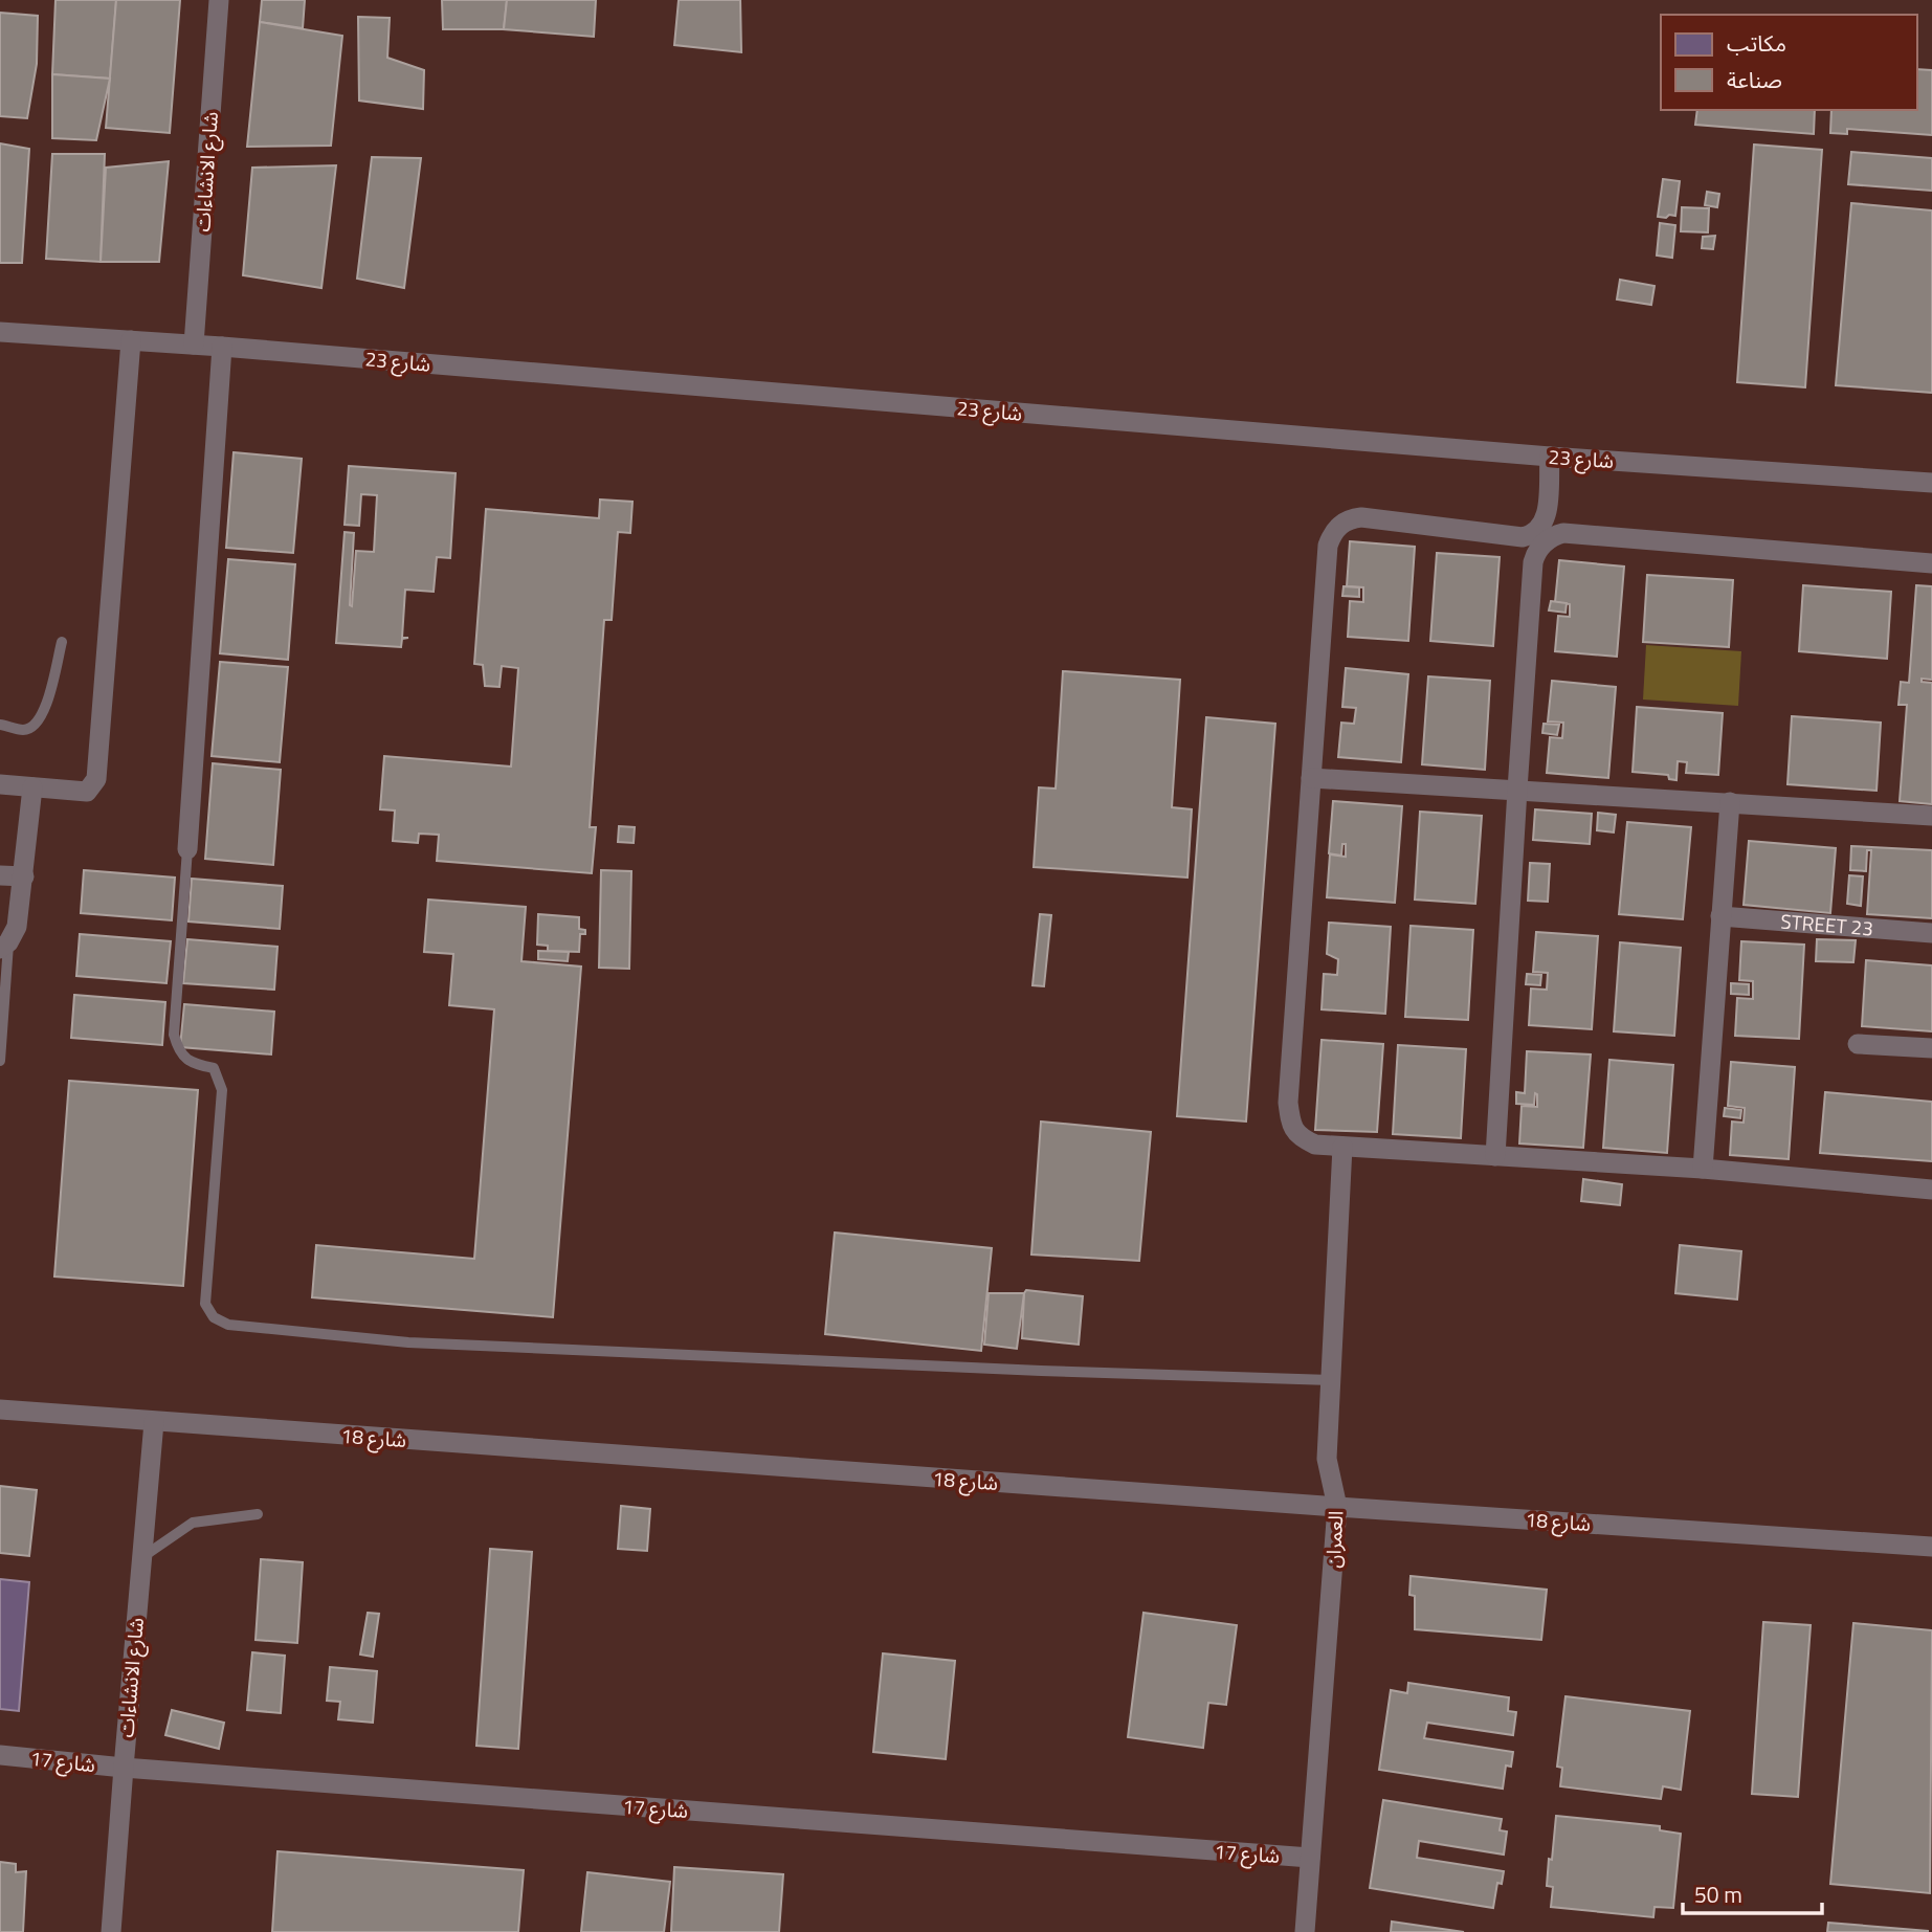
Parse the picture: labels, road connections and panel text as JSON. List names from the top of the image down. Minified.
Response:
{"streets":{"street":["شارع الانشاءات","شارع 23","STREET 23","شارع 18","العمران","شارع 17"]},"crossings":[["شارع الانشاءات","شارع 23"],["شارع الانشاءات","شارع 18"],["شارع الانشاءات","شارع 17"],["شارع 18","العمران"],["العمران","شارع 17"]],"legend":["مكاتب","صناعة"],"scale_bar":"50 m"}
